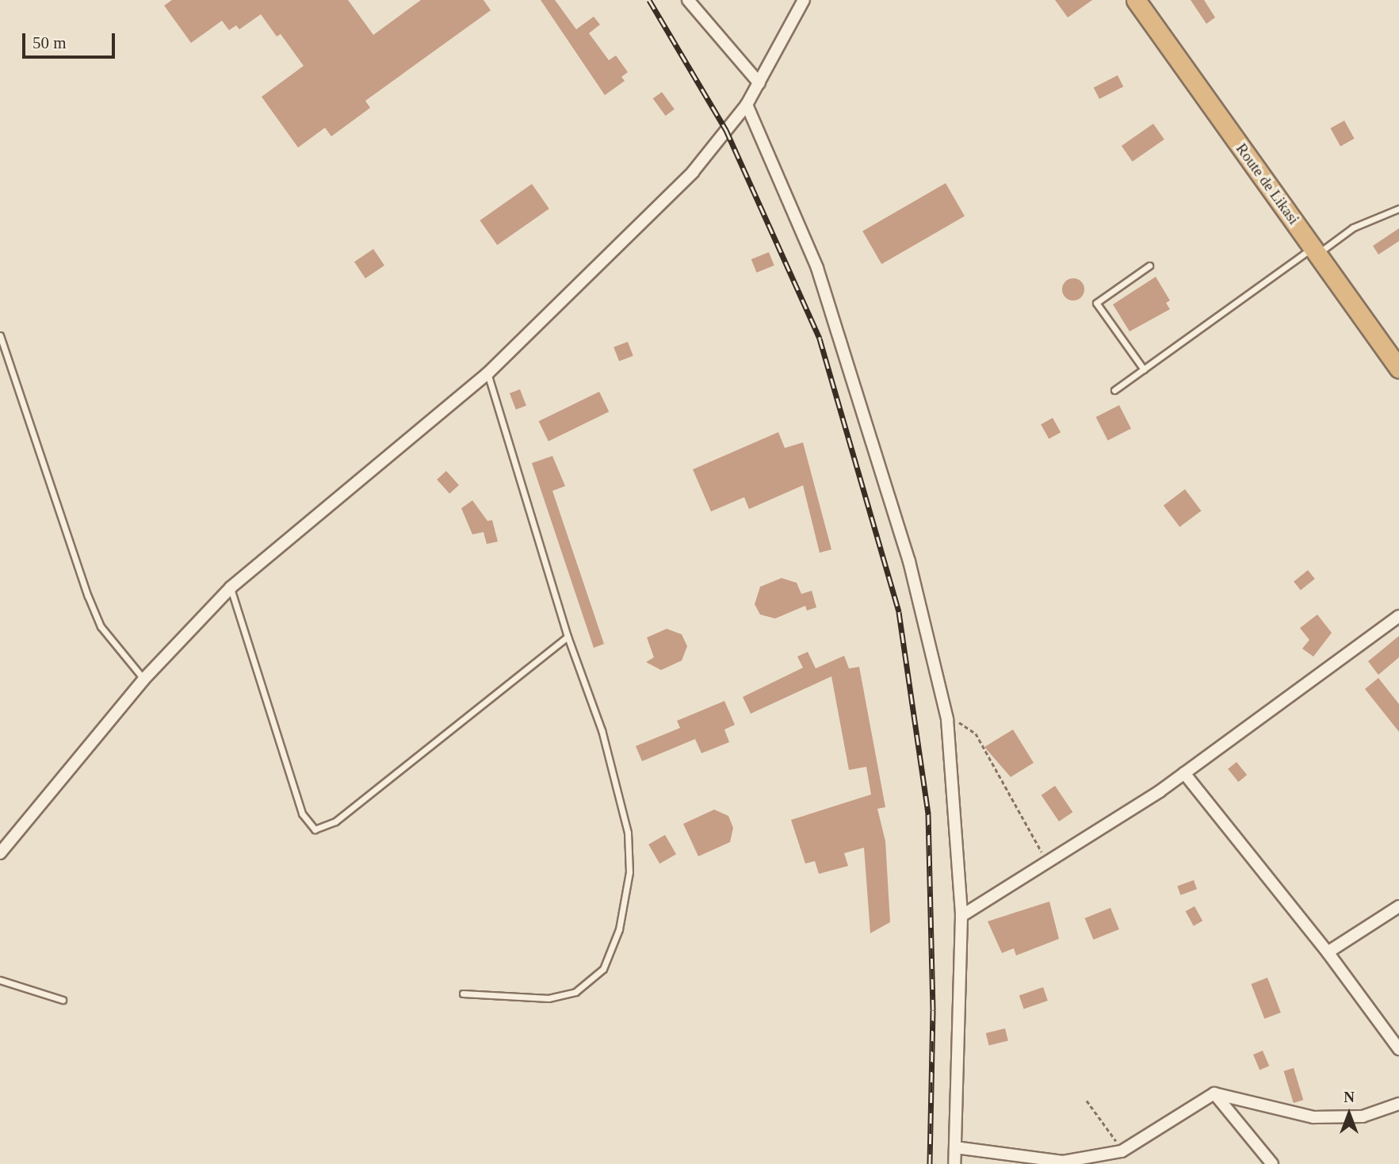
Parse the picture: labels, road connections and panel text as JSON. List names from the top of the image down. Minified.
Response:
{"streets":{"highway":["Route de Likasi"]},"scale_bar":"50 m","north":"top"}
